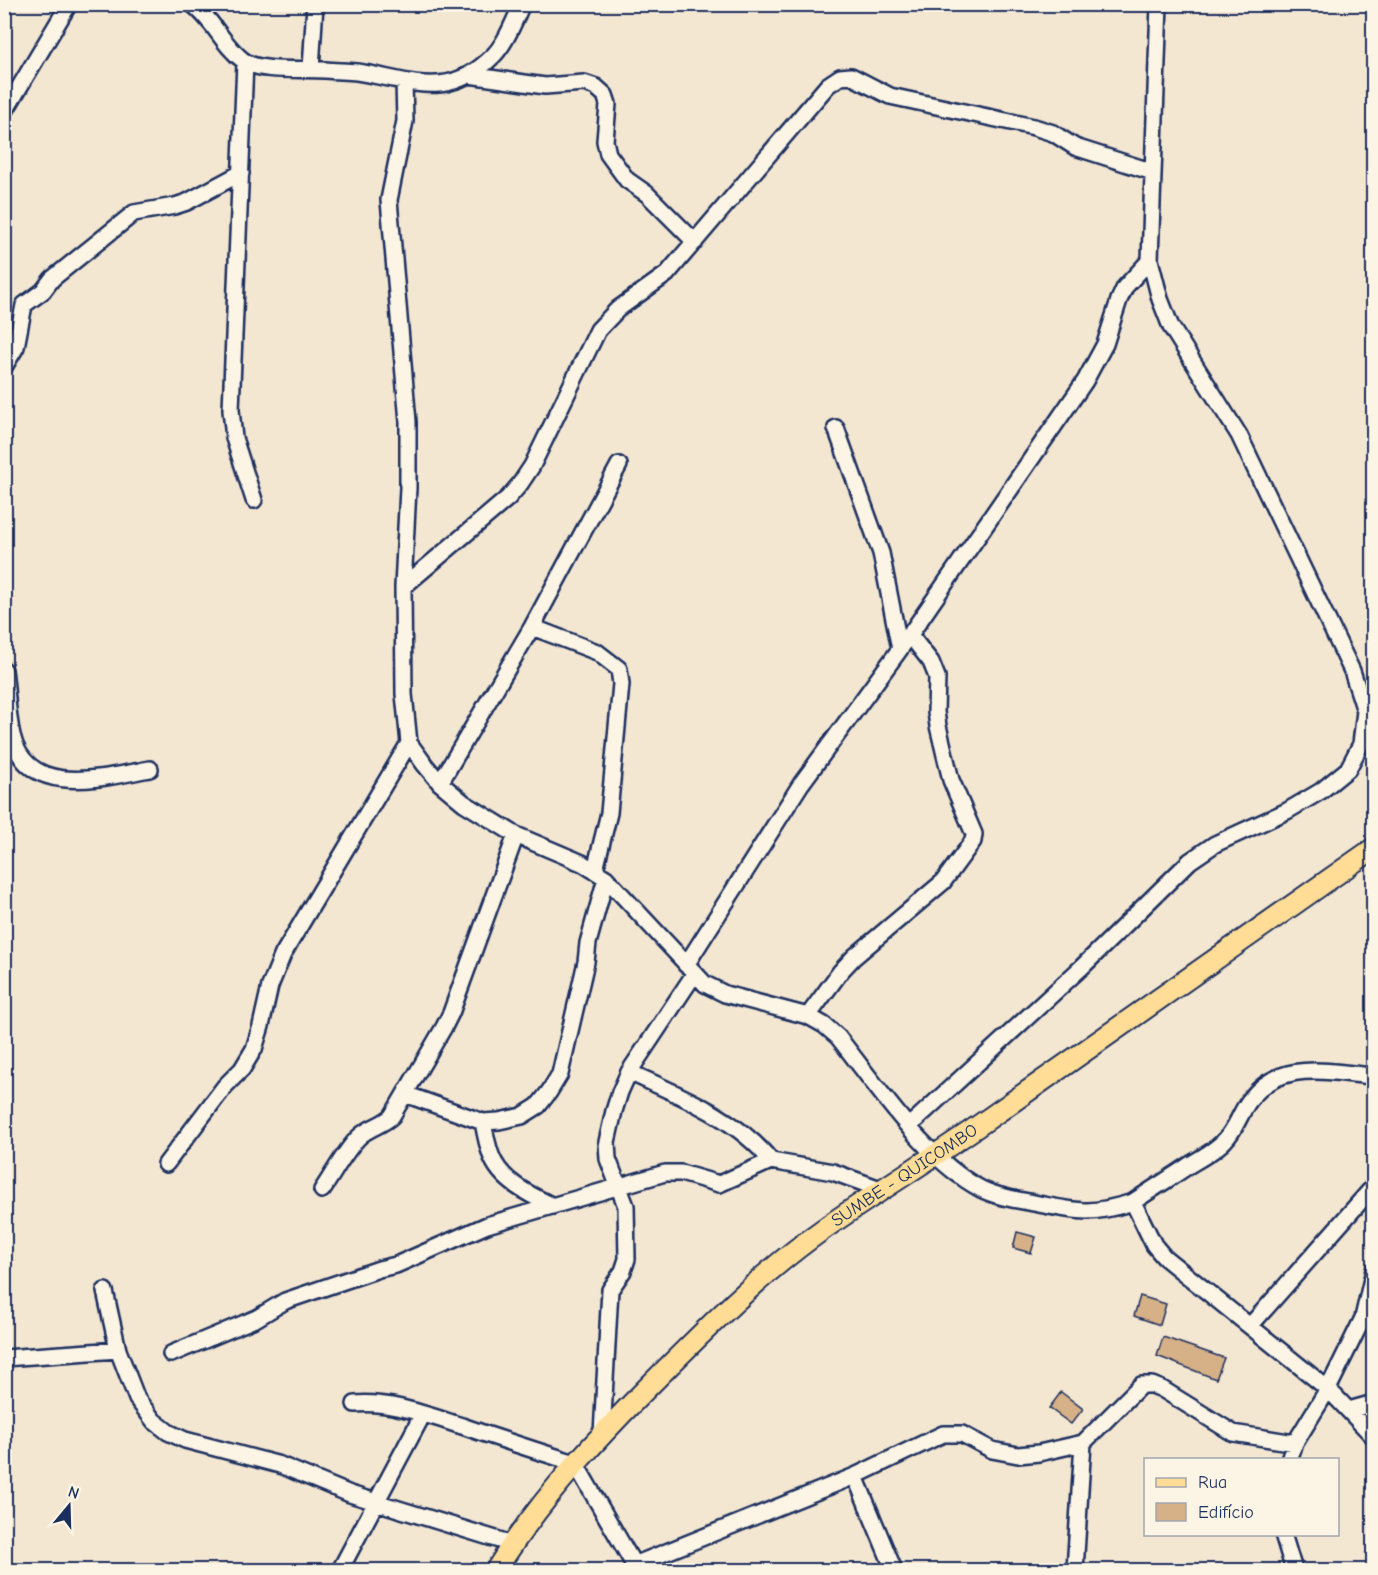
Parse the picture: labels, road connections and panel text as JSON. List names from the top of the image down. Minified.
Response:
{"streets":{"main road":["SUMBE - QUICOMBO"]},"legend":["Rua","Edifício"],"north":"top"}
